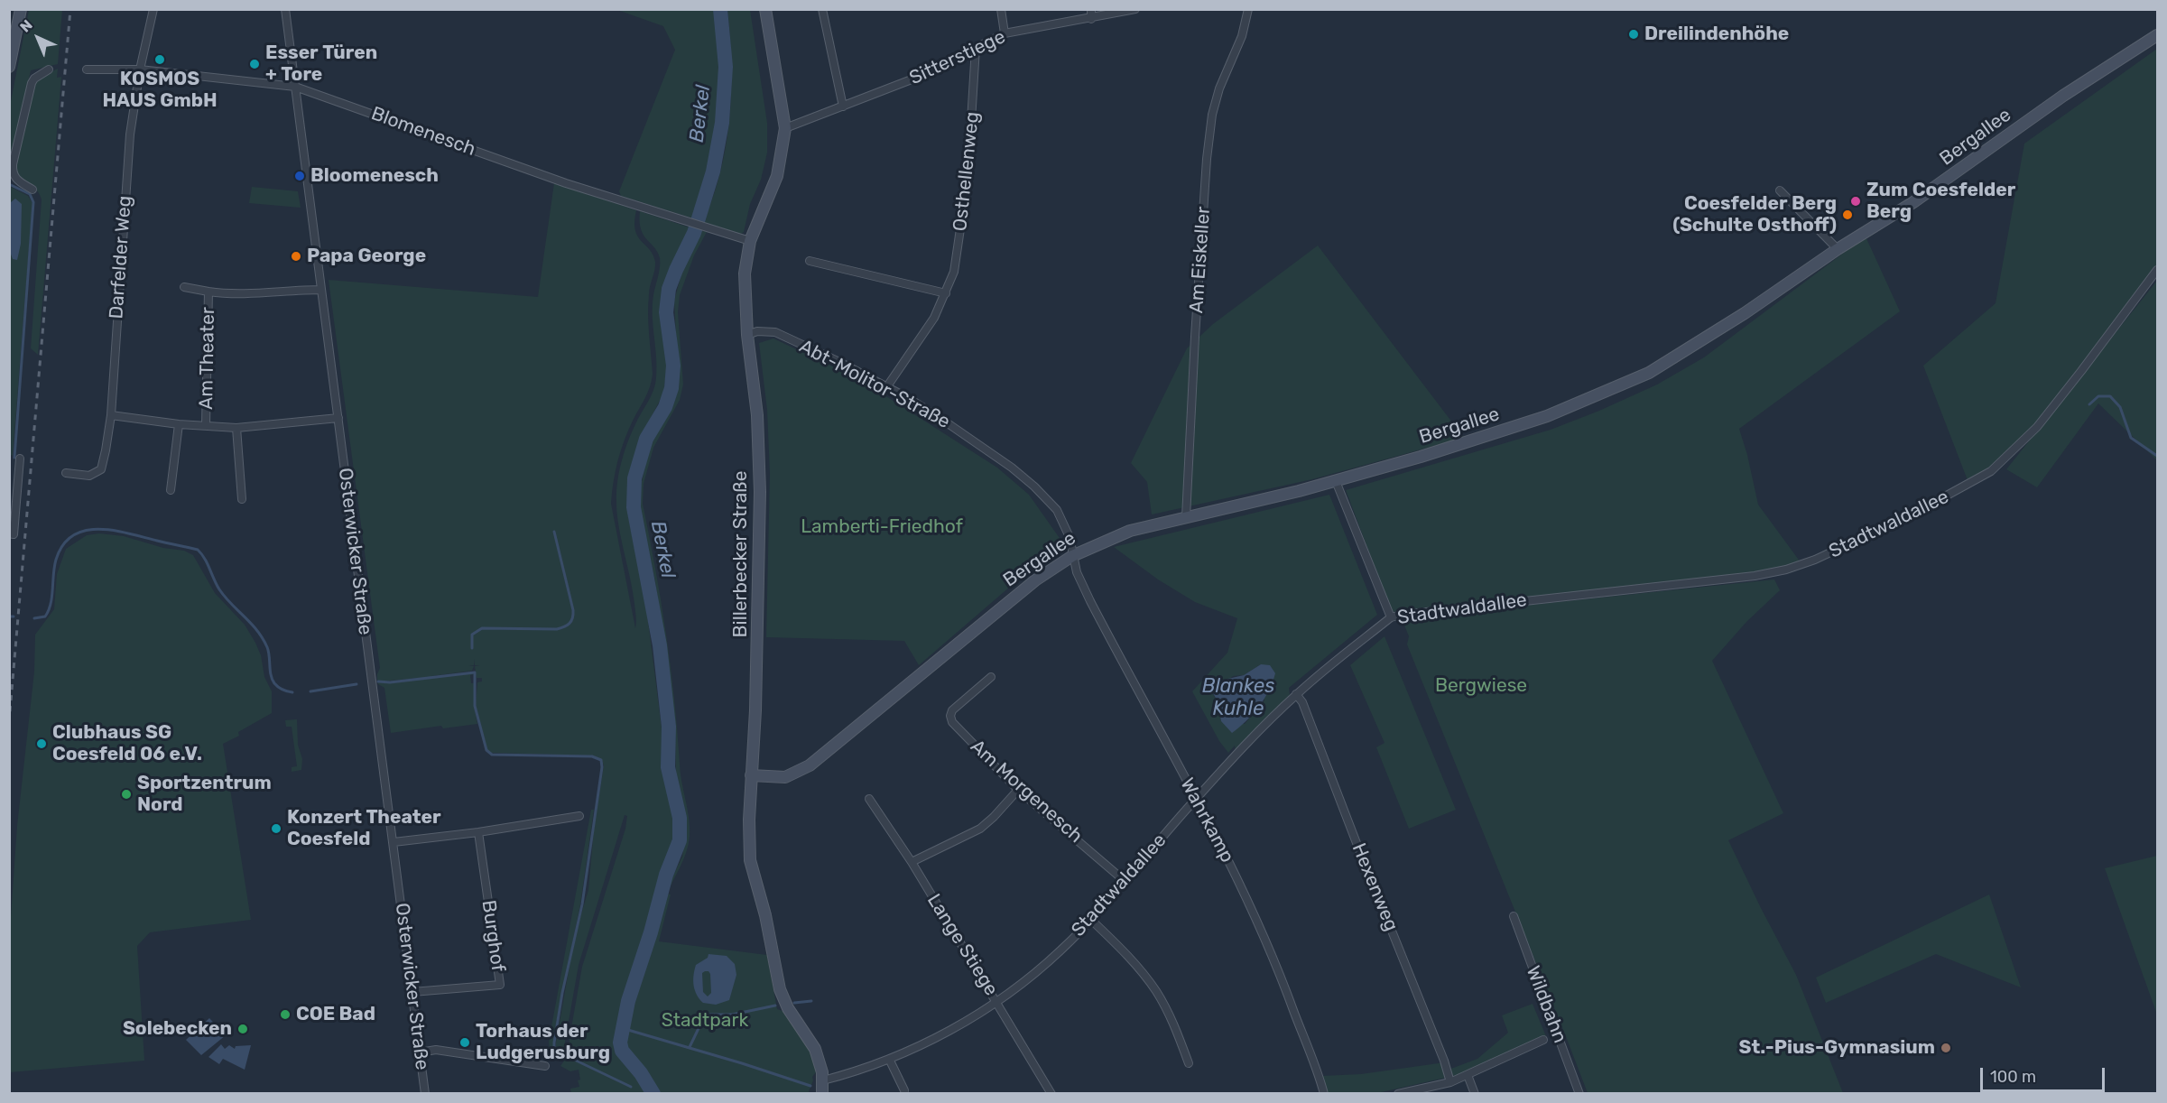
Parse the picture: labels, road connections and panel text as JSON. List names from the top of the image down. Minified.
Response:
{"streets":{"street":["Sitterstiege","Blomenesch","Bergallee","Osthellenweg","Darfelder Weg","Am Eiskeller","Am Theater","Abt-Molitor-Straße","Stadtwaldallee","Osterwicker Straße","Billerbecker Straße","Am Morgenesch","Wahrkamp","Hexenweg","Burghof","Lange Stiege","Wildbahn"]},"crossings":[["Sitterstiege","Osthellenweg"],["Sitterstiege","Billerbecker Straße"],["Blomenesch","Darfelder Weg"],["Blomenesch","Osterwicker Straße"],["Blomenesch","Billerbecker Straße"],["Bergallee","Am Eiskeller"],["Bergallee","Abt-Molitor-Straße"],["Bergallee","Billerbecker Straße"],["Bergallee","Wahrkamp"],["Osthellenweg","Abt-Molitor-Straße"],["Darfelder Weg","Am Theater"],["Am Theater","Osterwicker Straße"],["Abt-Molitor-Straße","Billerbecker Straße"],["Abt-Molitor-Straße","Wahrkamp"],["Stadtwaldallee","Billerbecker Straße"],["Stadtwaldallee","Am Morgenesch"],["Stadtwaldallee","Wahrkamp"],["Stadtwaldallee","Hexenweg"],["Stadtwaldallee","Lange Stiege"],["Osterwicker Straße","Burghof"]],"water":["Berkel","Blankes Kuhle"],"parks":["Lamberti-Friedhof","Bergwiese","Stadtpark"],"places":["Dreilindenhöhe","KOSMOS HAUS GmbH","Esser Türen + Tore","Bloomenesch","Zum Coesfelder Berg","Coesfelder Berg (Schulte Osthoff)","Papa George","Clubhaus SG Coesfeld 06 e.V.","Sportzentrum Nord","Konzert Theater Coesfeld","COE Bad","Solebecken","Torhaus der Ludgerusburg","St.-Pius-Gymnasium"],"scale_bar":"100 m","north":"top left"}
